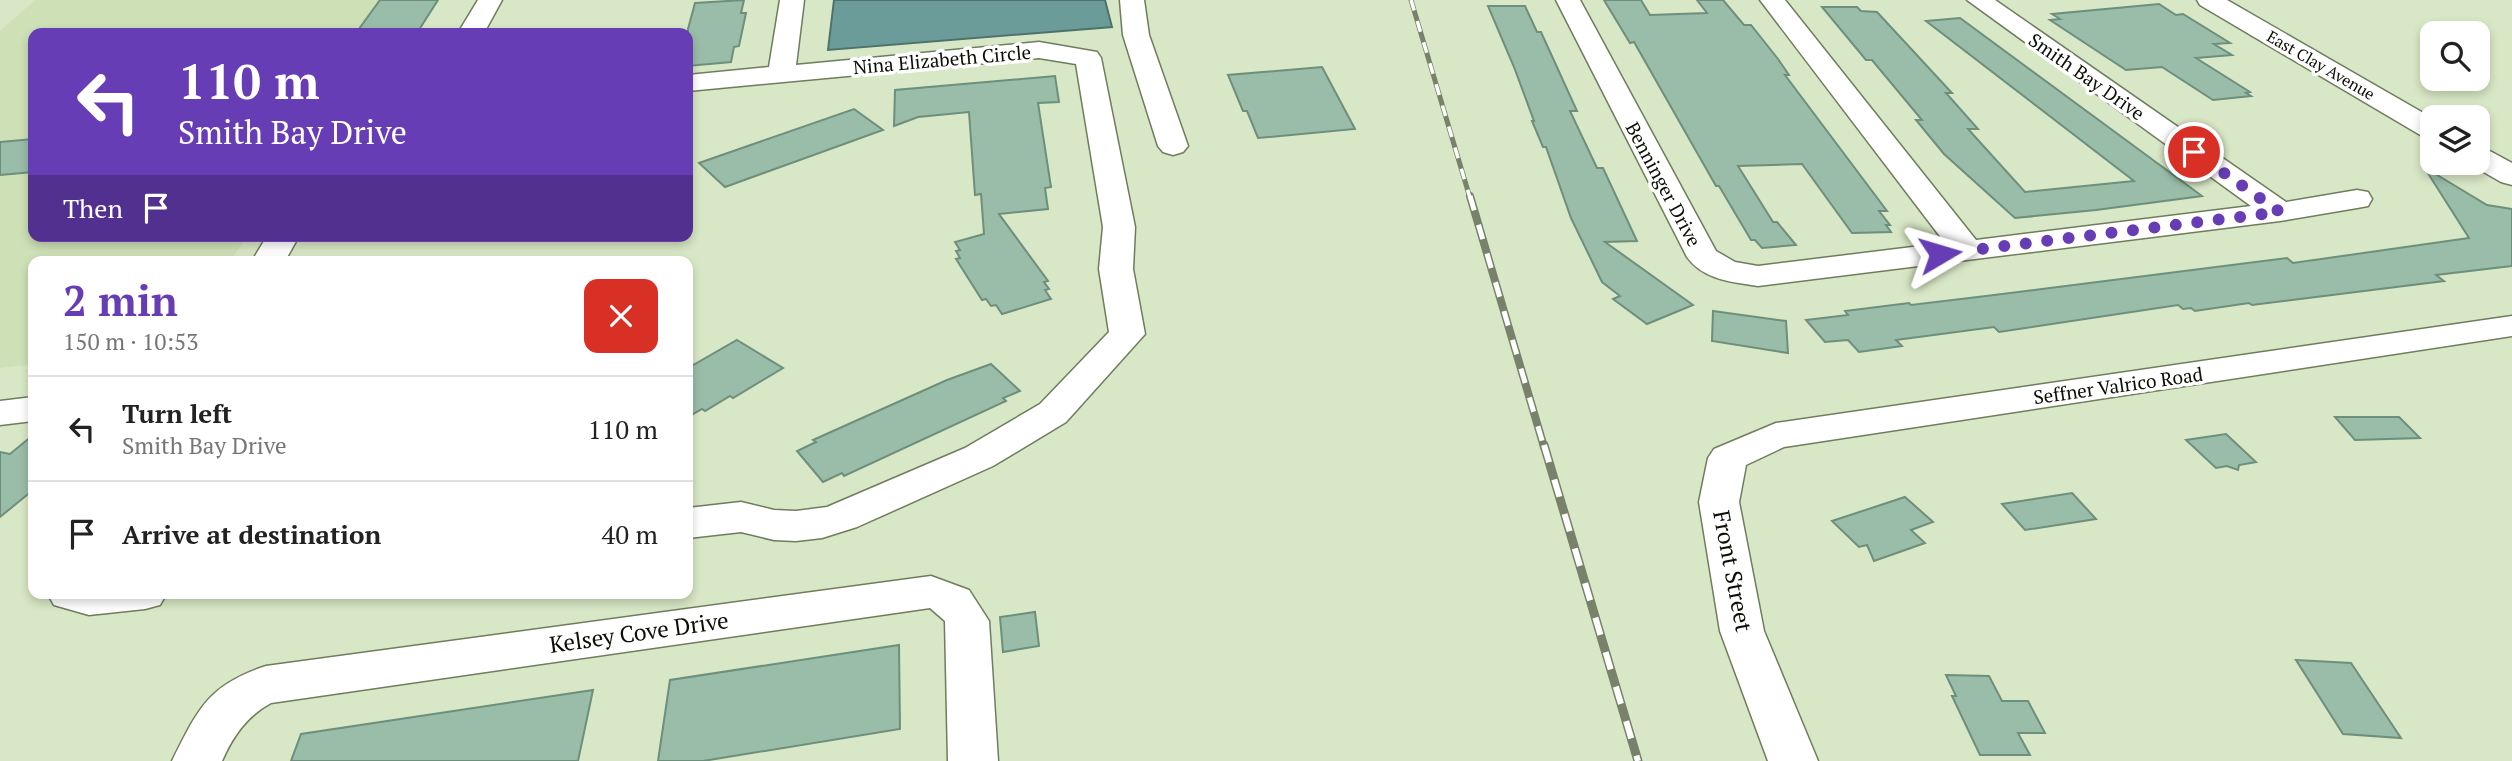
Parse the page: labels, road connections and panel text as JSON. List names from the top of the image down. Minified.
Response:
{"streets":{"street":["Nina Elizabeth Circle","East Clay Avenue","Smith Bay Drive","Benninger Drive","Seffner Valrico Road","Front Street","Kelsey Cove Drive"]},"crossings":[["Seffner Valrico Road","Front Street"]],"page":{"turn":["110 m","Smith Bay Drive"],"then":"Then","heading":["2 min","150 m · 10:53"],"list":[{"name":"Turn left","note":"Smith Bay Drive","value":"110 m"},{"name":"Arrive at destination","value":"40 m"}]}}
